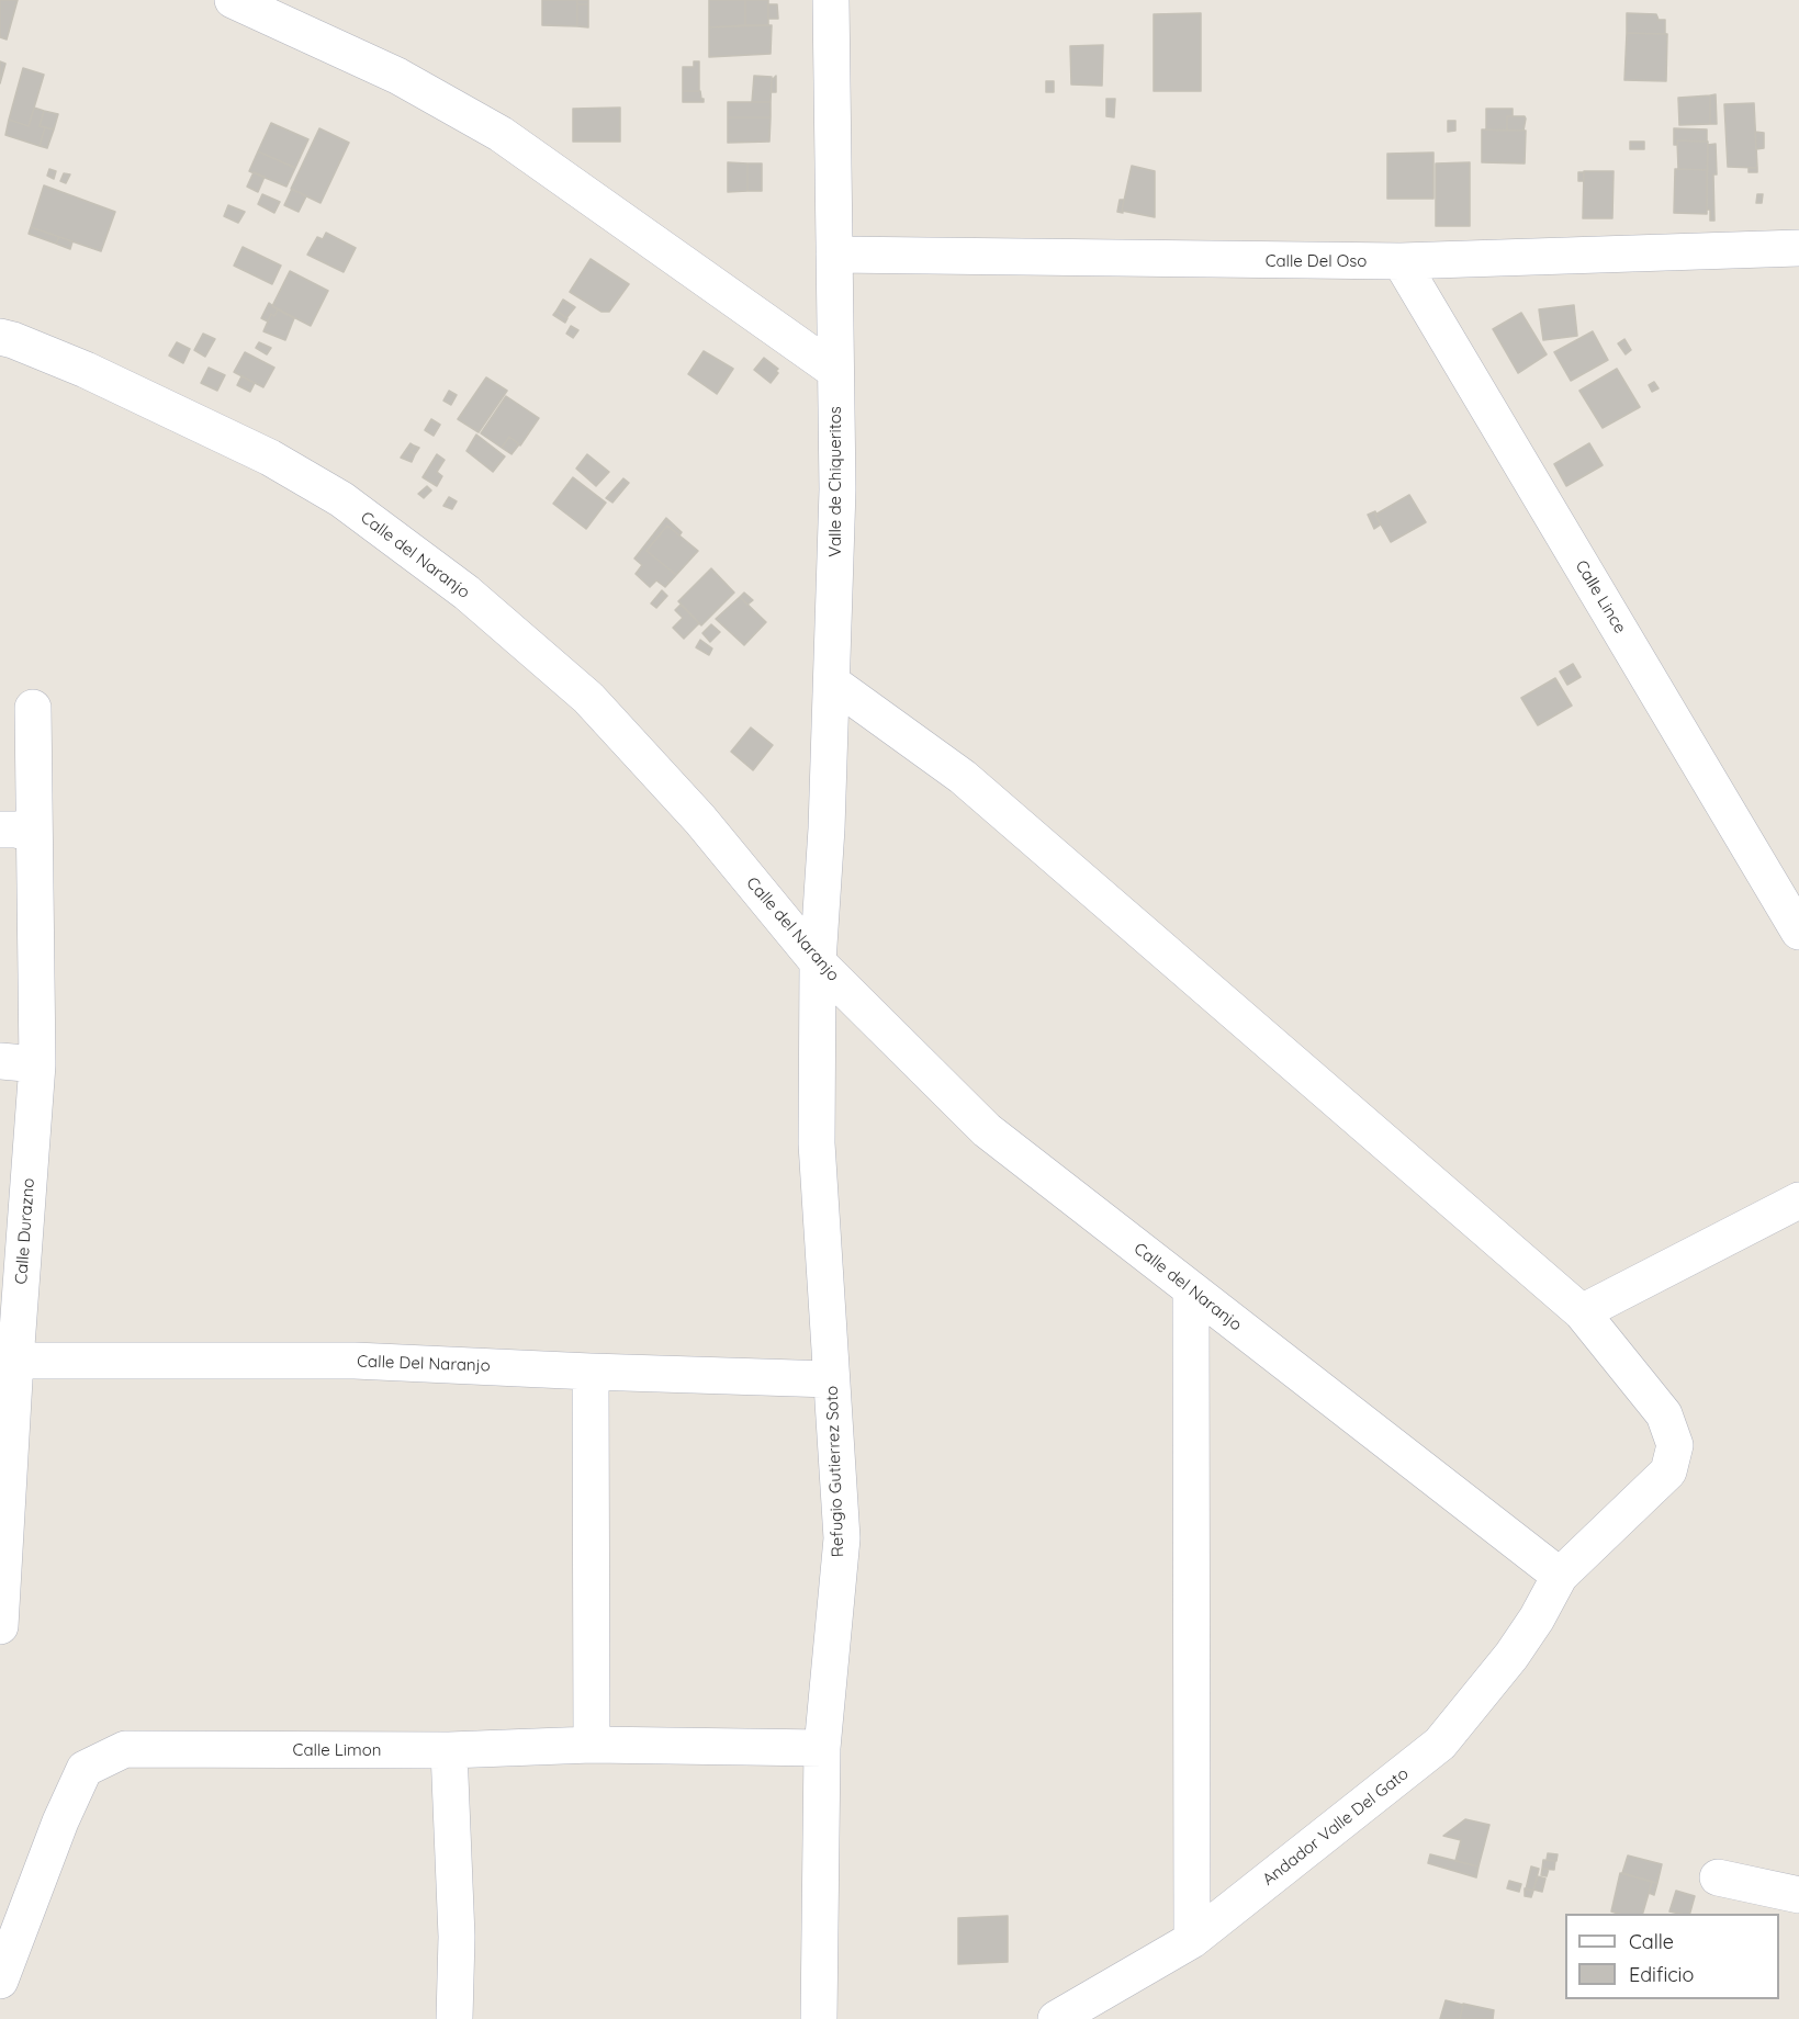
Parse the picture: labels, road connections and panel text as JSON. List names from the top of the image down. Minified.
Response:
{"streets":{"street":["Calle Del Oso","Valle de Chiqueritos","Calle del Naranjo","Calle Lince","Calle Durazno","Calle Del Naranjo","Refugio Gutierrez Soto","Calle Limon","Andador Valle Del Gato"]},"crossings":[["Calle Del Oso","Valle de Chiqueritos"],["Calle Del Oso","Calle Lince"],["Valle de Chiqueritos","Calle del Naranjo"],["Valle de Chiqueritos","Refugio Gutierrez Soto"],["Valle de Chiqueritos","Andador Valle Del Gato"],["Calle del Naranjo","Refugio Gutierrez Soto"],["Calle del Naranjo","Andador Valle Del Gato"],["Calle Durazno","Calle Del Naranjo"],["Calle Del Naranjo","Refugio Gutierrez Soto"],["Refugio Gutierrez Soto","Calle Limon"]],"legend":["Calle","Edificio"]}
